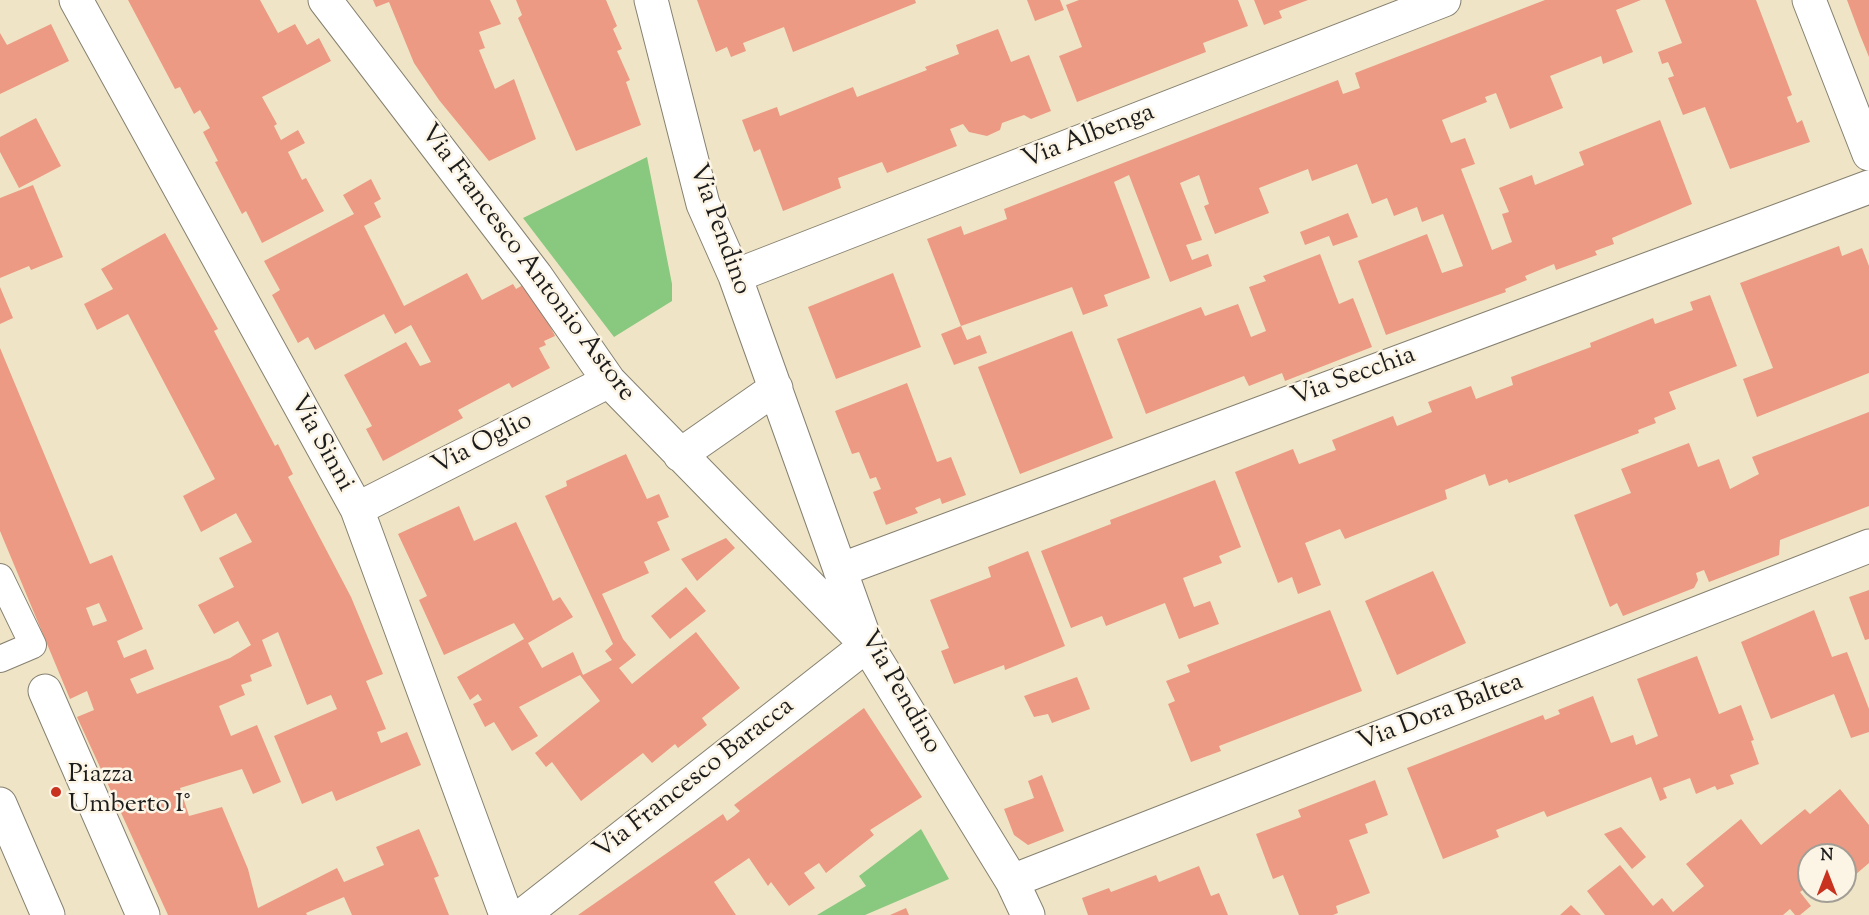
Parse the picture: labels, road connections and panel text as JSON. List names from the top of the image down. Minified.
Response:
{"streets":{"street":["Via Albenga","Via Pendino","Via Francesco Antonio Astore","Via Secchia","Via Sinni","Via Oglio","Via Dora Baltea","Via Francesco Baracca"]},"crossings":[["Via Albenga","Via Pendino"],["Via Pendino","Via Francesco Antonio Astore"],["Via Pendino","Via Secchia"],["Via Pendino","Via Dora Baltea"],["Via Pendino","Via Francesco Baracca"],["Via Francesco Antonio Astore","Via Oglio"],["Via Francesco Antonio Astore","Via Francesco Baracca"],["Via Sinni","Via Oglio"]],"places":["Piazza Umberto I°"],"north":"top"}
